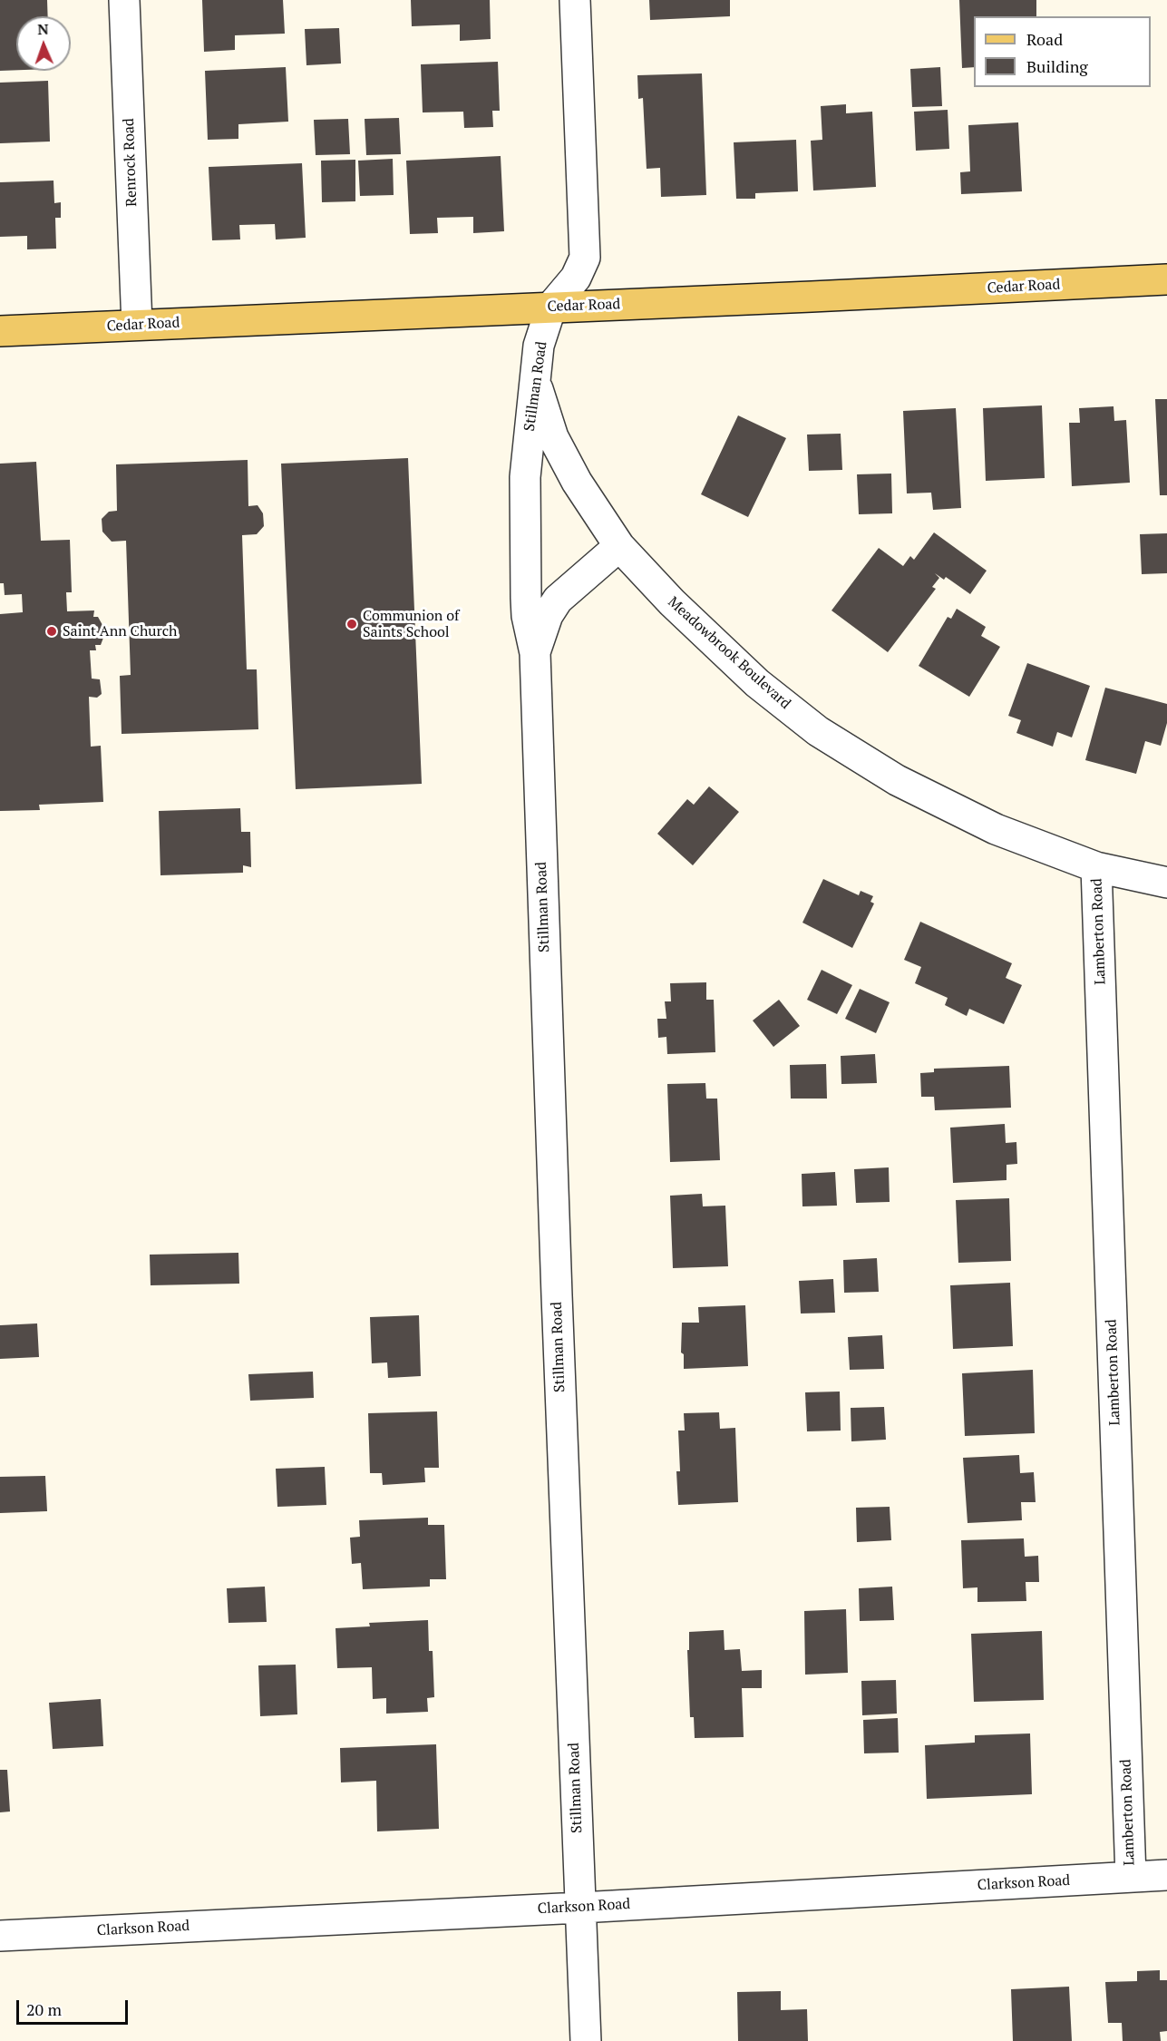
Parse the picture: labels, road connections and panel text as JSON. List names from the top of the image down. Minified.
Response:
{"streets":{"main road":["Cedar Road"],"street":["Renrock Road","Stillman Road","Meadowbrook Boulevard","Lamberton Road","Clarkson Road"]},"crossings":[["Renrock Road","Cedar Road"],["Cedar Road","Stillman Road"],["Stillman Road","Meadowbrook Boulevard"],["Stillman Road","Clarkson Road"],["Meadowbrook Boulevard","Lamberton Road"],["Lamberton Road","Clarkson Road"]],"places":["Communion of Saints School","Saint Ann Church"],"legend":["Road","Building"],"scale_bar":"20 m","north":"top"}
